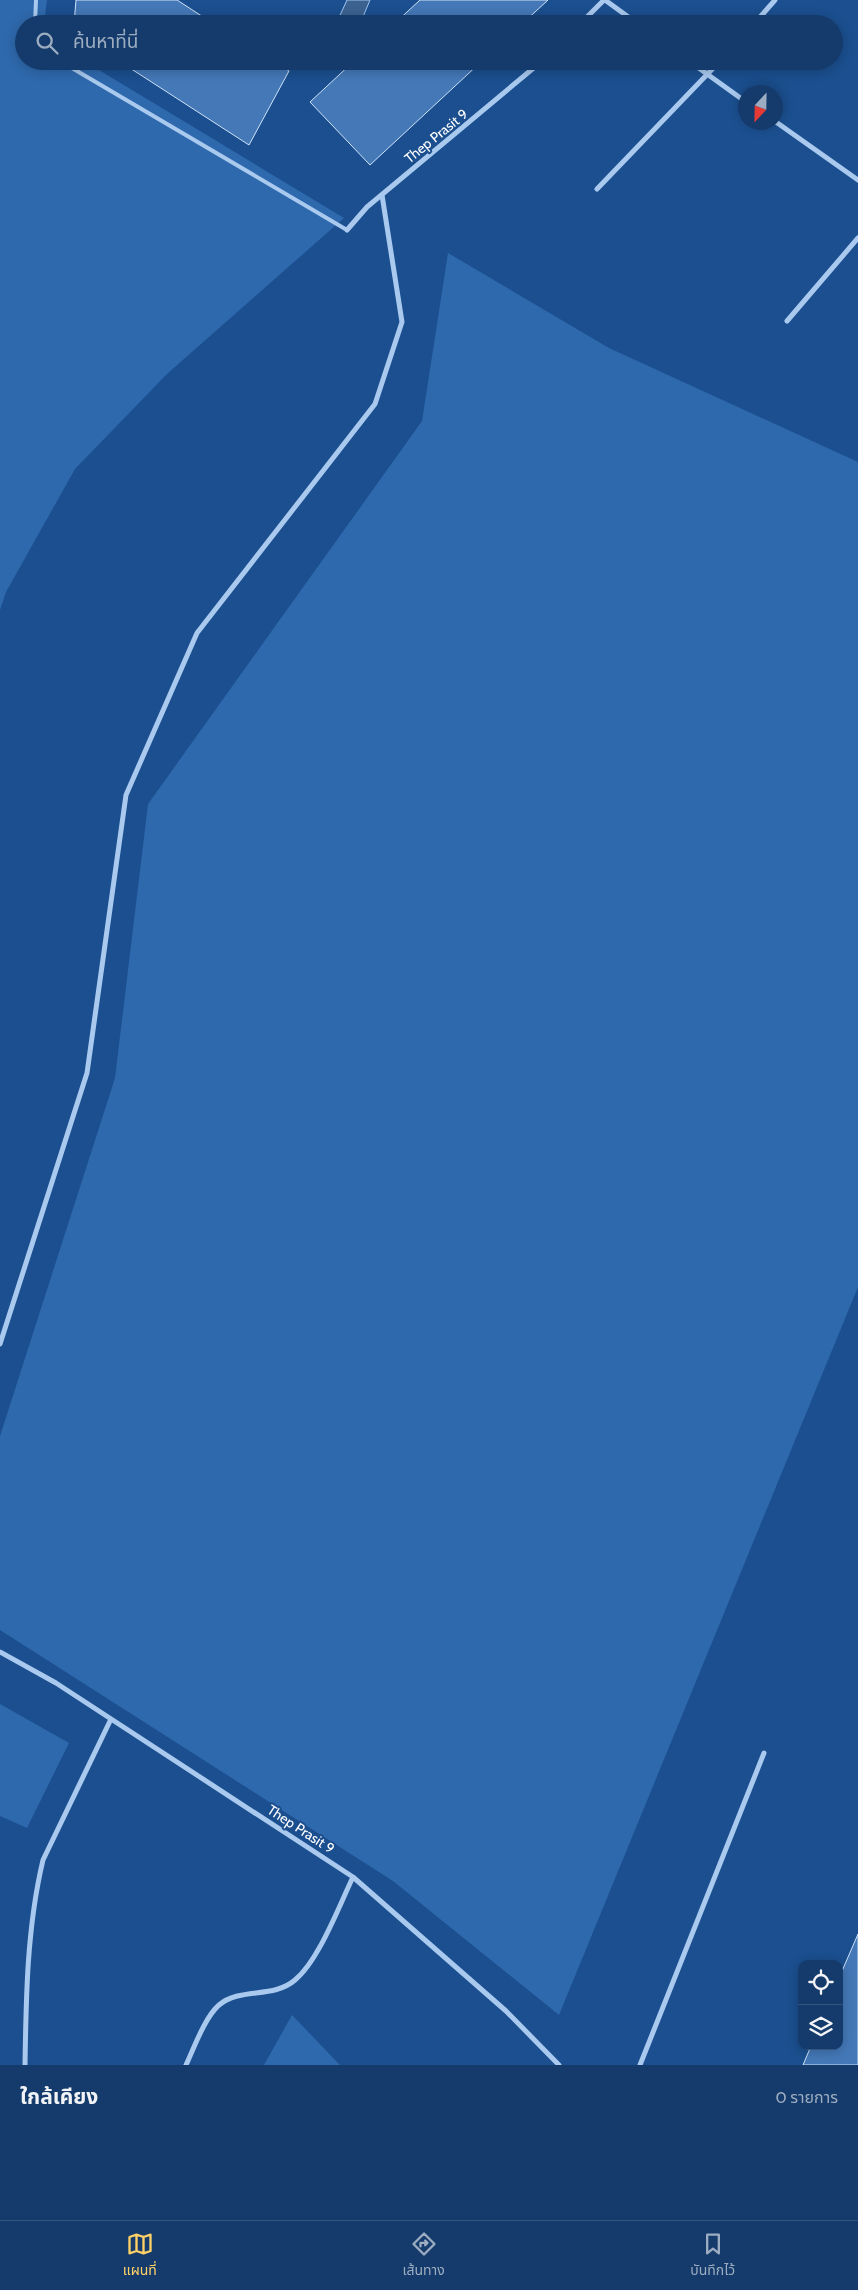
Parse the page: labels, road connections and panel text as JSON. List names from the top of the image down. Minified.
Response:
{"streets":{"street":["Thep Prasit 9"]},"north":"bottom","page":{"search":"ค้นหาที่นี่","heading":["ใกล้เคียง","0 รายการ"],"nav":["แผนที่","เส้นทาง","บันทึกไว้"]}}
